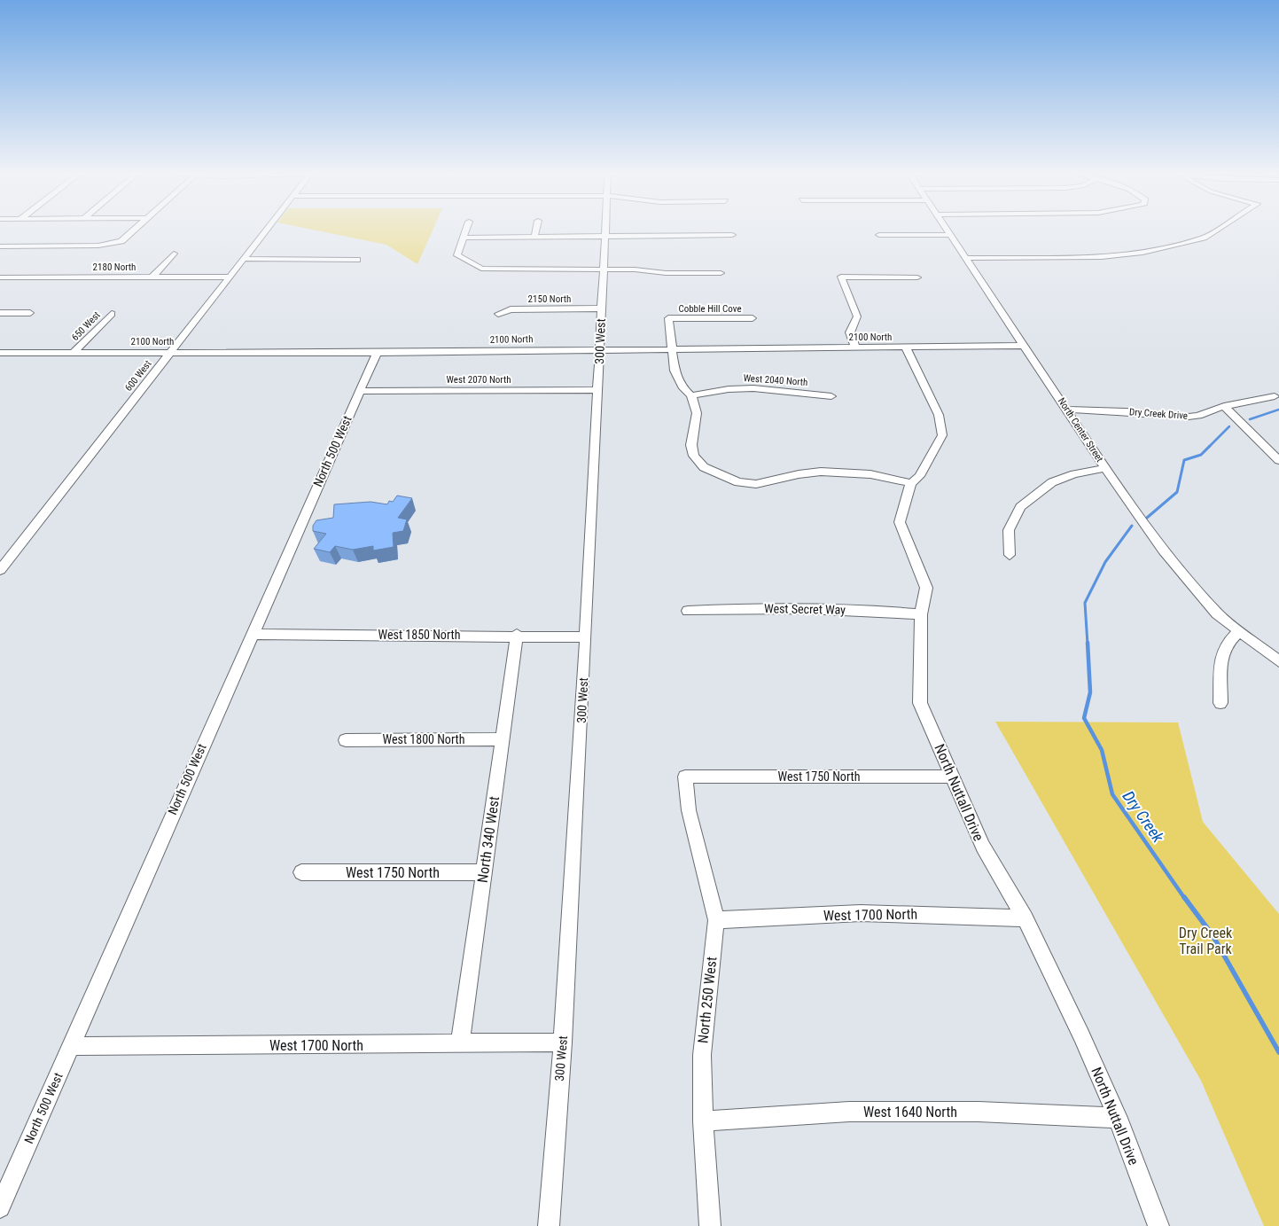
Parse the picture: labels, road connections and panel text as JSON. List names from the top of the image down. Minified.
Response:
{"streets":{"street":["2180 North","2150 North","Cobble Hill Cove","650 West","2100 North","300 West","600 West","West 2070 North","West 2040 North","Dry Creek Drive","North Center Street","North 500 West","West Secret Way","West 1850 North","West 1800 North","West 1750 North","North Nuttall Drive","North 340 West","West 1700 North","North 250 West","West 1640 North"]},"crossings":[["2180 North","600 West"],["2150 North","300 West"],["Cobble Hill Cove","2100 North"],["650 West","2100 North"],["2100 North","300 West"],["2100 North","600 West"],["2100 North","North Center Street"],["2100 North","North 500 West"],["2100 North","North Nuttall Drive"],["300 West","West 2070 North"],["300 West","West 1850 North"],["300 West","West 1700 North"],["West 2070 North","North 500 West"],["Dry Creek Drive","North Center Street"],["North 500 West","West 1850 North"],["North 500 West","West 1700 North"],["West Secret Way","North Nuttall Drive"],["West 1850 North","North 340 West"],["West 1800 North","North 340 West"],["West 1750 North","North Nuttall Drive"],["West 1750 North","North 340 West"],["West 1750 North","North 250 West"],["North Nuttall Drive","West 1700 North"],["North Nuttall Drive","West 1640 North"],["North 340 West","West 1700 North"],["West 1700 North","North 250 West"],["North 250 West","West 1640 North"]],"water":["Dry Creek"],"parks":["Dry Creek Trail Park"]}
